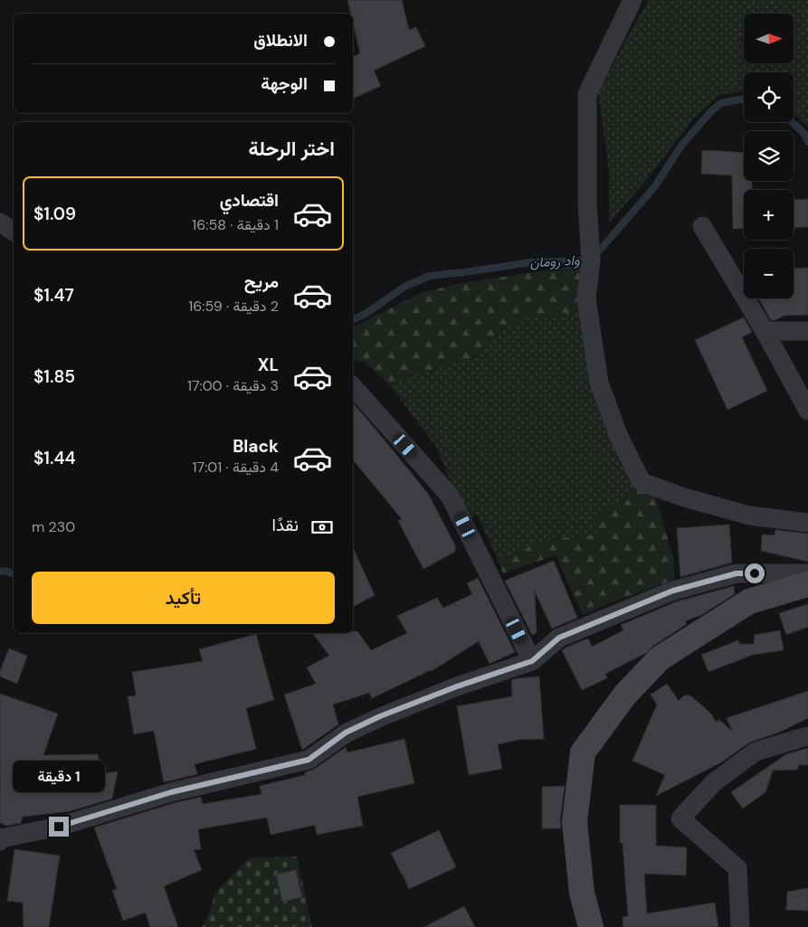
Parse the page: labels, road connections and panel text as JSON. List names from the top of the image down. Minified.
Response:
{"water":["واد رومان"],"north":"right","page":{"map_buttons":["+","−"],"banner":["الانطلاق","الوجهة"],"heading":"اختر الرحلة","list":[{"name":"اقتصادي","note":"1 دقيقة · 16:58","value":"$1.09"},{"name":"مريح","note":"2 دقيقة · 16:59","value":"$1.47"},{"name":"XL","note":"3 دقيقة · 17:00","value":"$1.85"},{"name":"Black","note":"4 دقيقة · 17:01","value":"$1.44"}],"pay":["نقدًا","230 m"],"buttons":"تأكيد","bubble":"1 دقيقة"}}
